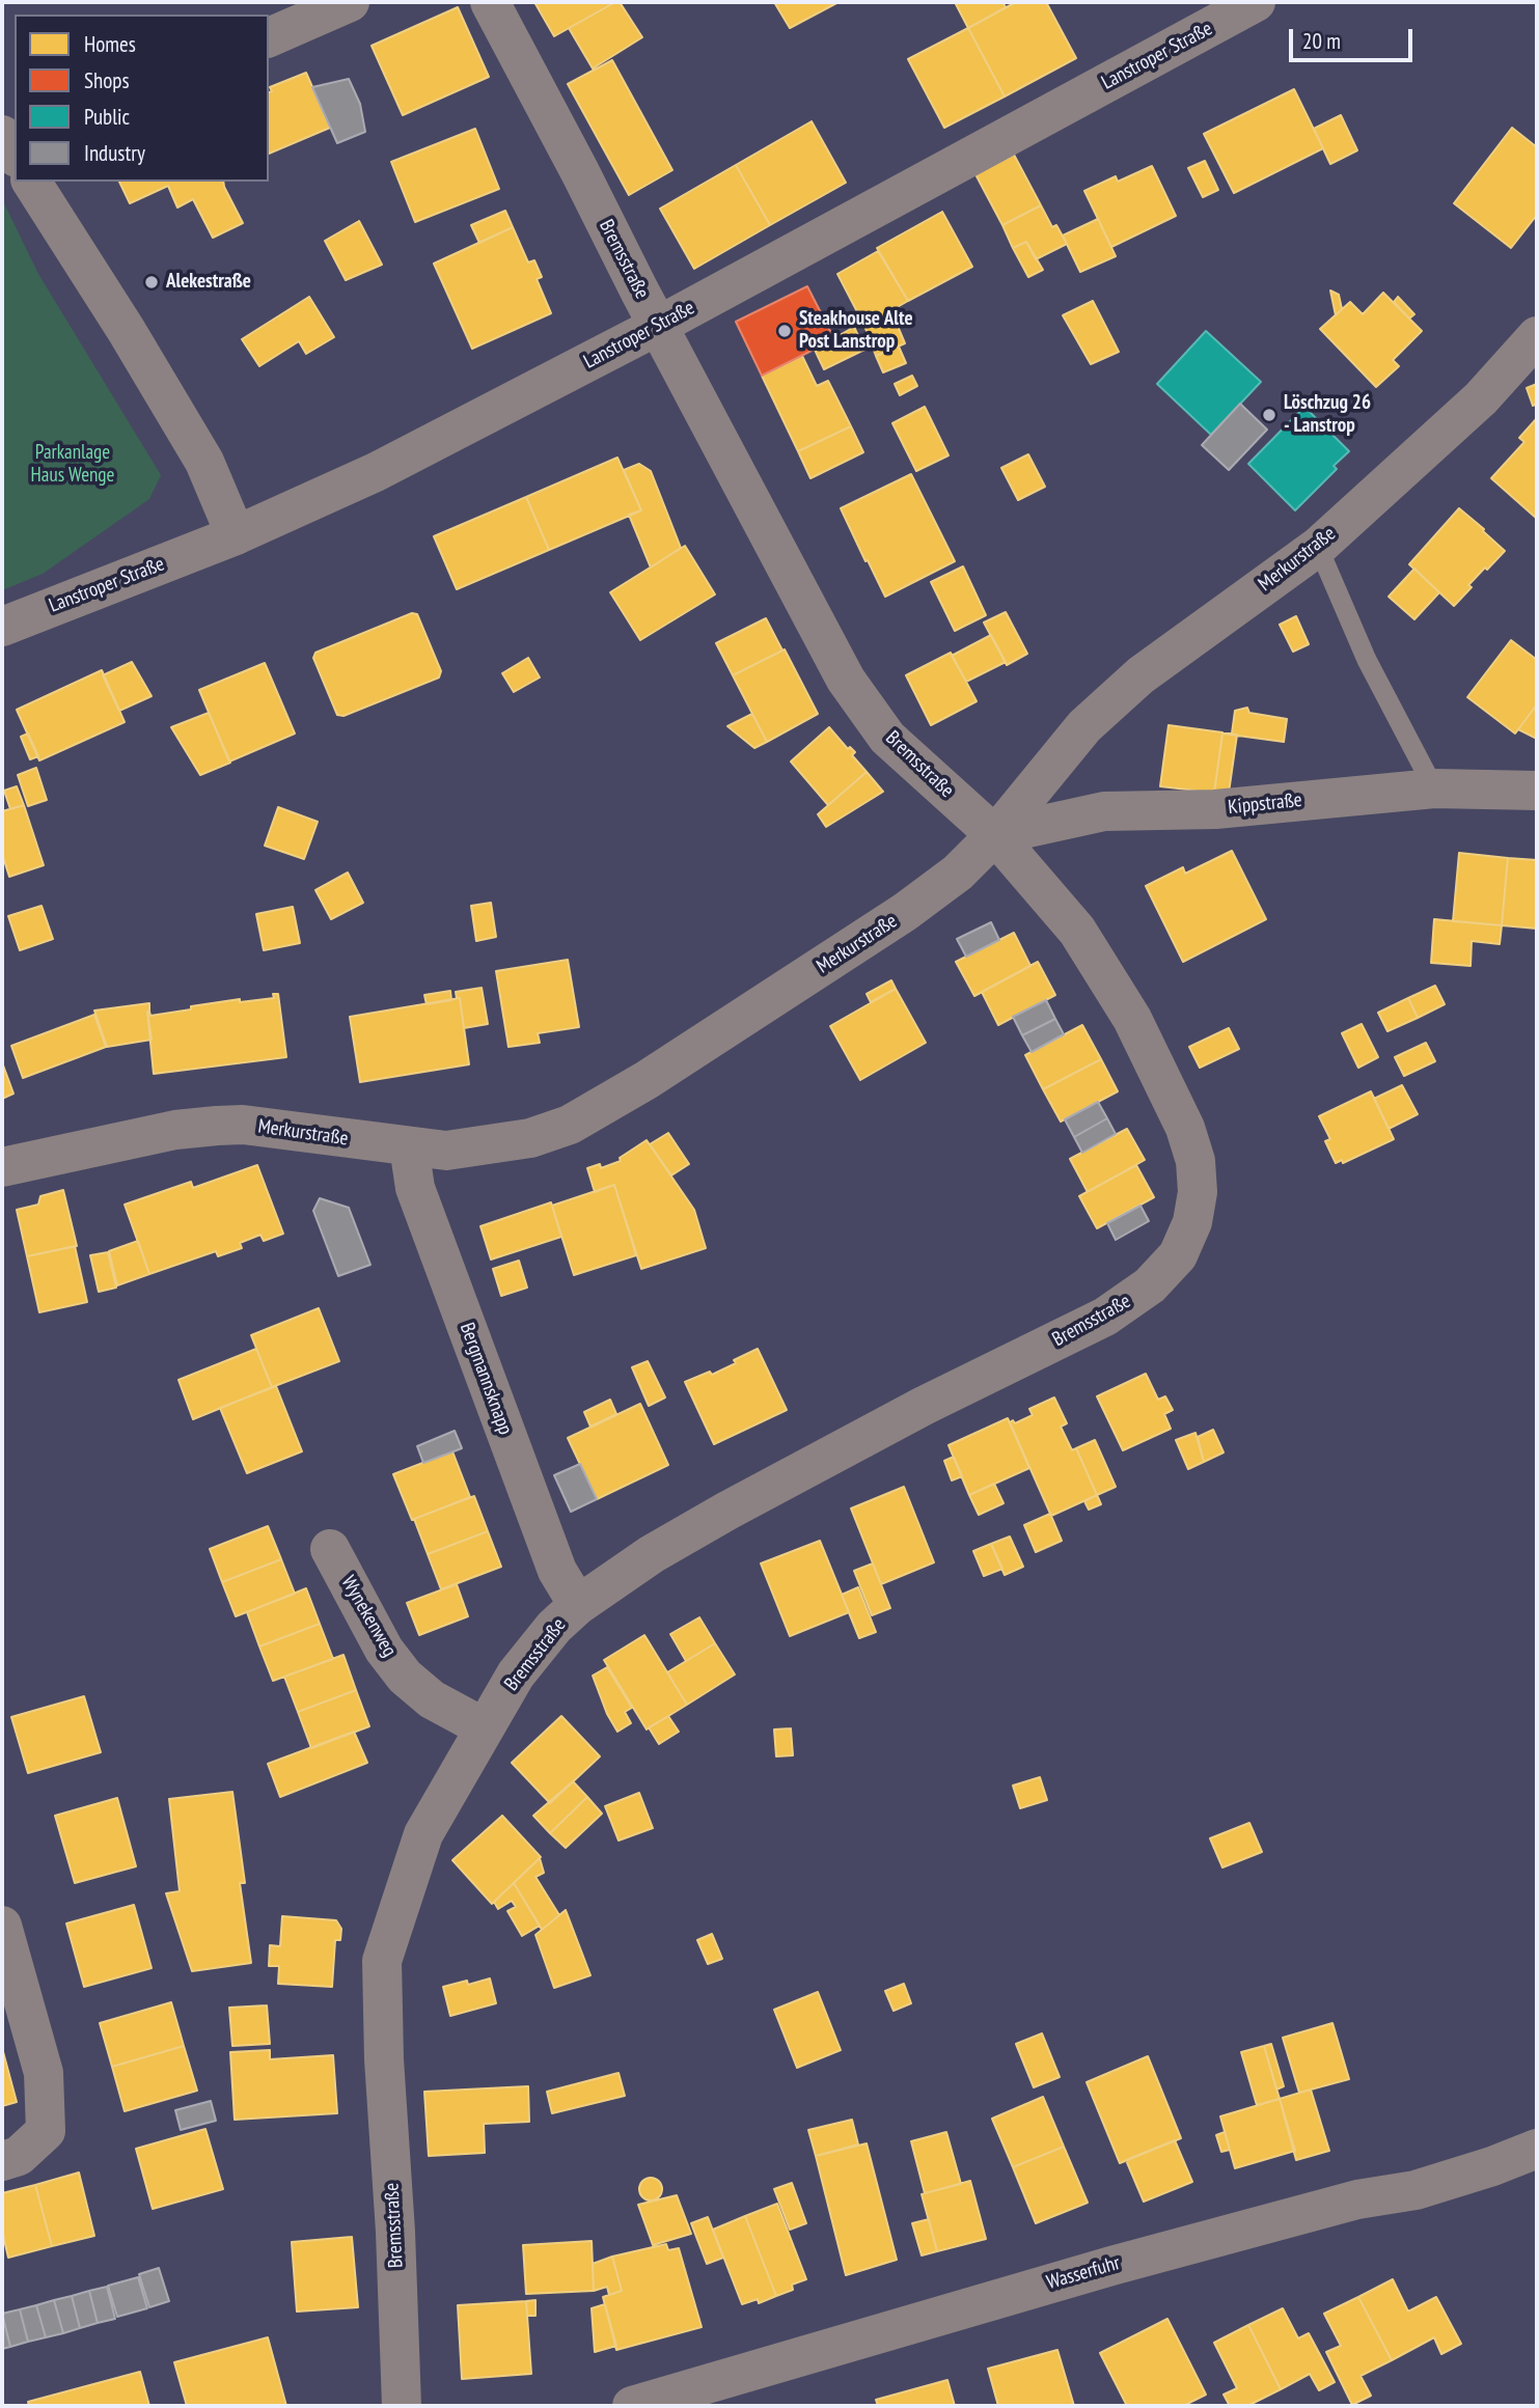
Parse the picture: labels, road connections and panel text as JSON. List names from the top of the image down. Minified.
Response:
{"streets":{"street":["Lanstroper Straße","Bremsstraße","Merkurstraße","Kippstraße","Bergmannsknapp","Wynekenweg","Wasserfuhr"]},"crossings":[["Lanstroper Straße","Bremsstraße"],["Bremsstraße","Merkurstraße"],["Bremsstraße","Kippstraße"],["Bremsstraße","Bergmannsknapp"],["Bremsstraße","Wynekenweg"],["Merkurstraße","Kippstraße"],["Merkurstraße","Bergmannsknapp"]],"parks":["Parkanlage Haus Wenge"],"places":["Alekestraße","Steakhouse Alte Post Lanstrop","Löschzug 26 - Lanstrop"],"legend":["Homes","Shops","Public","Industry"],"scale_bar":"20 m"}
